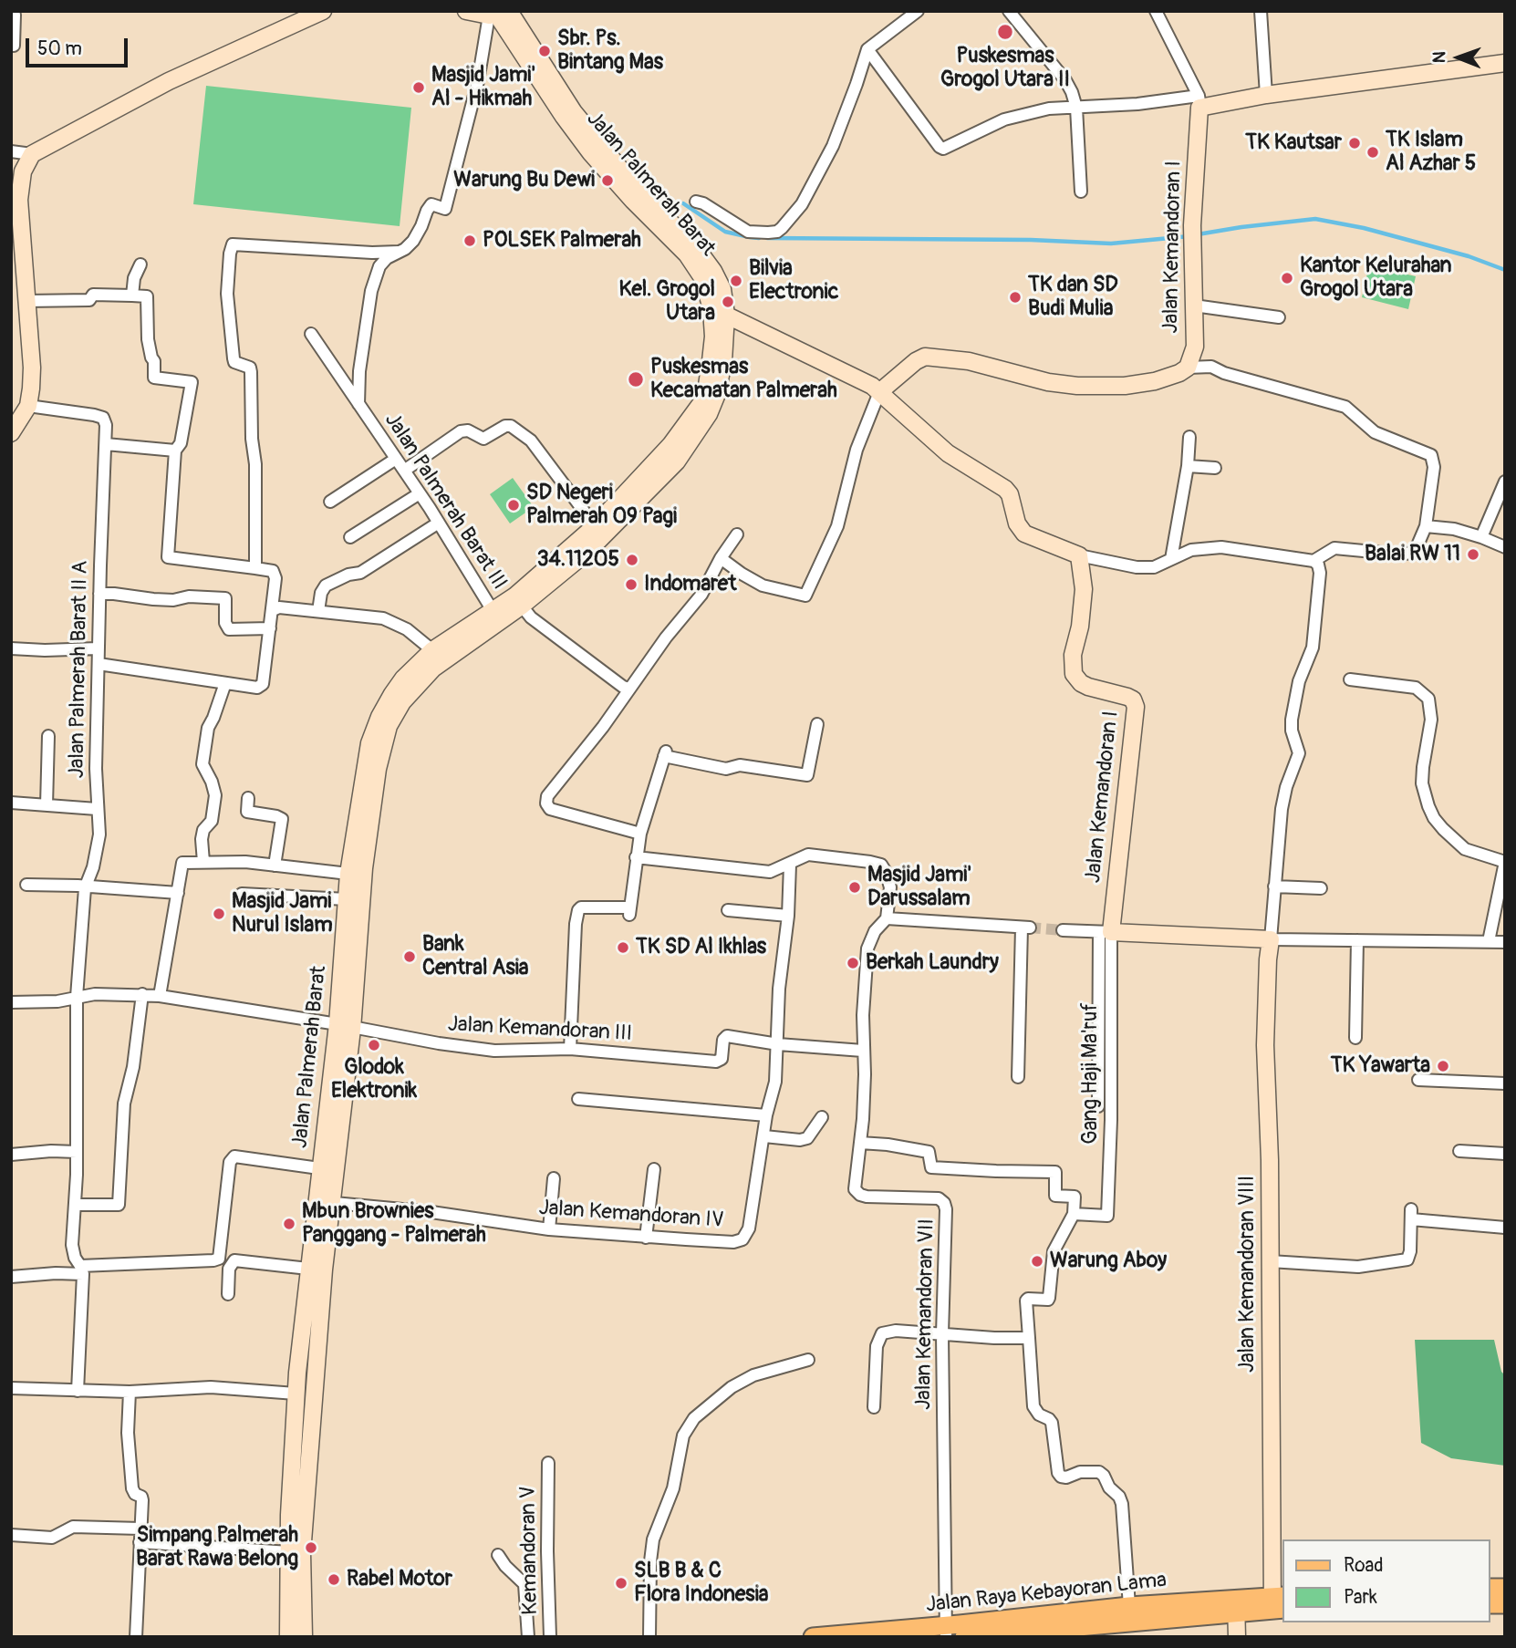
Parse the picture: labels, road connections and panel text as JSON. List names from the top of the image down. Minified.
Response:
{"streets":{"main road":["Jalan Raya Kebayoran Lama"],"street":["Jalan Palmerah Barat","Jalan Kemandoran I","Jalan Palmerah Barat III","Jalan Palmerah Barat II A","Jalan Kemandoran III","Gang Haji Ma'ruf","Jalan Kemandoran IV","Jalan Kemandoran VIII","Jalan Kemandoran VII","Kemandoran V"]},"crossings":[["Jalan Palmerah Barat","Jalan Palmerah Barat III"],["Jalan Palmerah Barat","Jalan Kemandoran III"],["Jalan Palmerah Barat","Jalan Kemandoran IV"],["Jalan Kemandoran I","Gang Haji Ma'ruf"],["Jalan Palmerah Barat II A","Jalan Kemandoran III"],["Jalan Kemandoran III","Jalan Kemandoran IV"],["Jalan Kemandoran VIII","Jalan Raya Kebayoran Lama"],["Jalan Kemandoran VII","Jalan Raya Kebayoran Lama"]],"places":["Puskesmas Grogol Utara II","Sbr. Ps. Bintang Mas","Masjid Jami' Al - Hikmah","TK Kautsar","TK Islam Al Azhar 5","Warung Bu Dewi","POLSEK Palmerah","Kantor Kelurahan Grogol Utara","Bilvia Electronic","TK dan SD Budi Mulia","Kel. Grogol Utara","Puskesmas Kecamatan Palmerah","SD Negeri Palmerah 09 Pagi","Balai RW 11","34.11205","Indomaret","Masjid Jami' Darussalam","Masjid Jami Nurul Islam","TK SD Al Ikhlas","Bank Central Asia","Berkah Laundry","Glodok Elektronik","TK Yawarta","Mbun Brownies Panggang - Palmerah","Warung Aboy","Simpang Palmerah Barat Rawa Belong","Rabel Motor","SLB B & C Flora Indonesia"],"legend":["Road","Park"],"scale_bar":"50 m","north":"left"}
